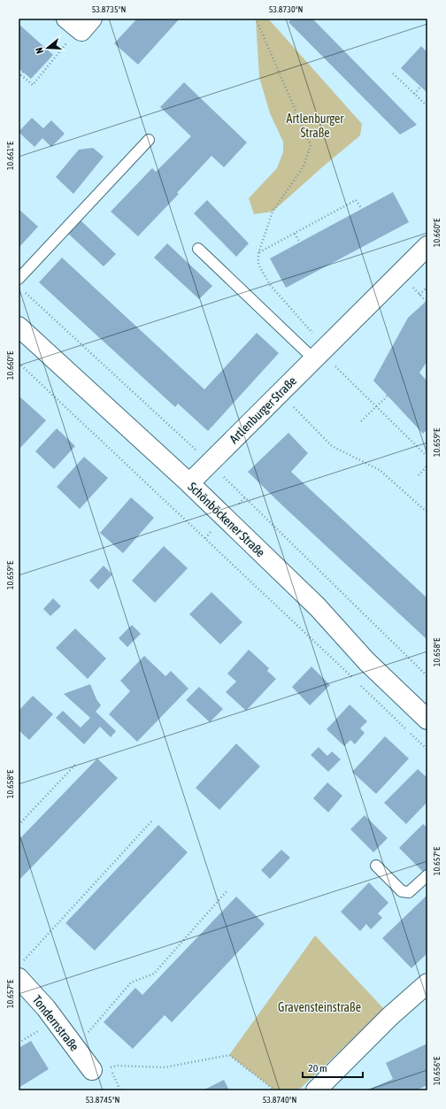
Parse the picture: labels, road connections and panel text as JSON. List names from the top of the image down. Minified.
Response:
{"streets":{"main road":["Artlenburger Straße","Schönböckener Straße","Tondernstraße"]},"crossings":[["Artlenburger Straße","Schönböckener Straße"]],"parks":["Artlenburger Straße","Gravensteinstraße"],"scale_bar":"20 m","north":"left","coordinates":["53.8735°N","53.8730°N","10.661°E","10.660°E","10.659°E","10.658°E","10.657°E","10.656°E","53.8745°N","53.8740°N"]}
